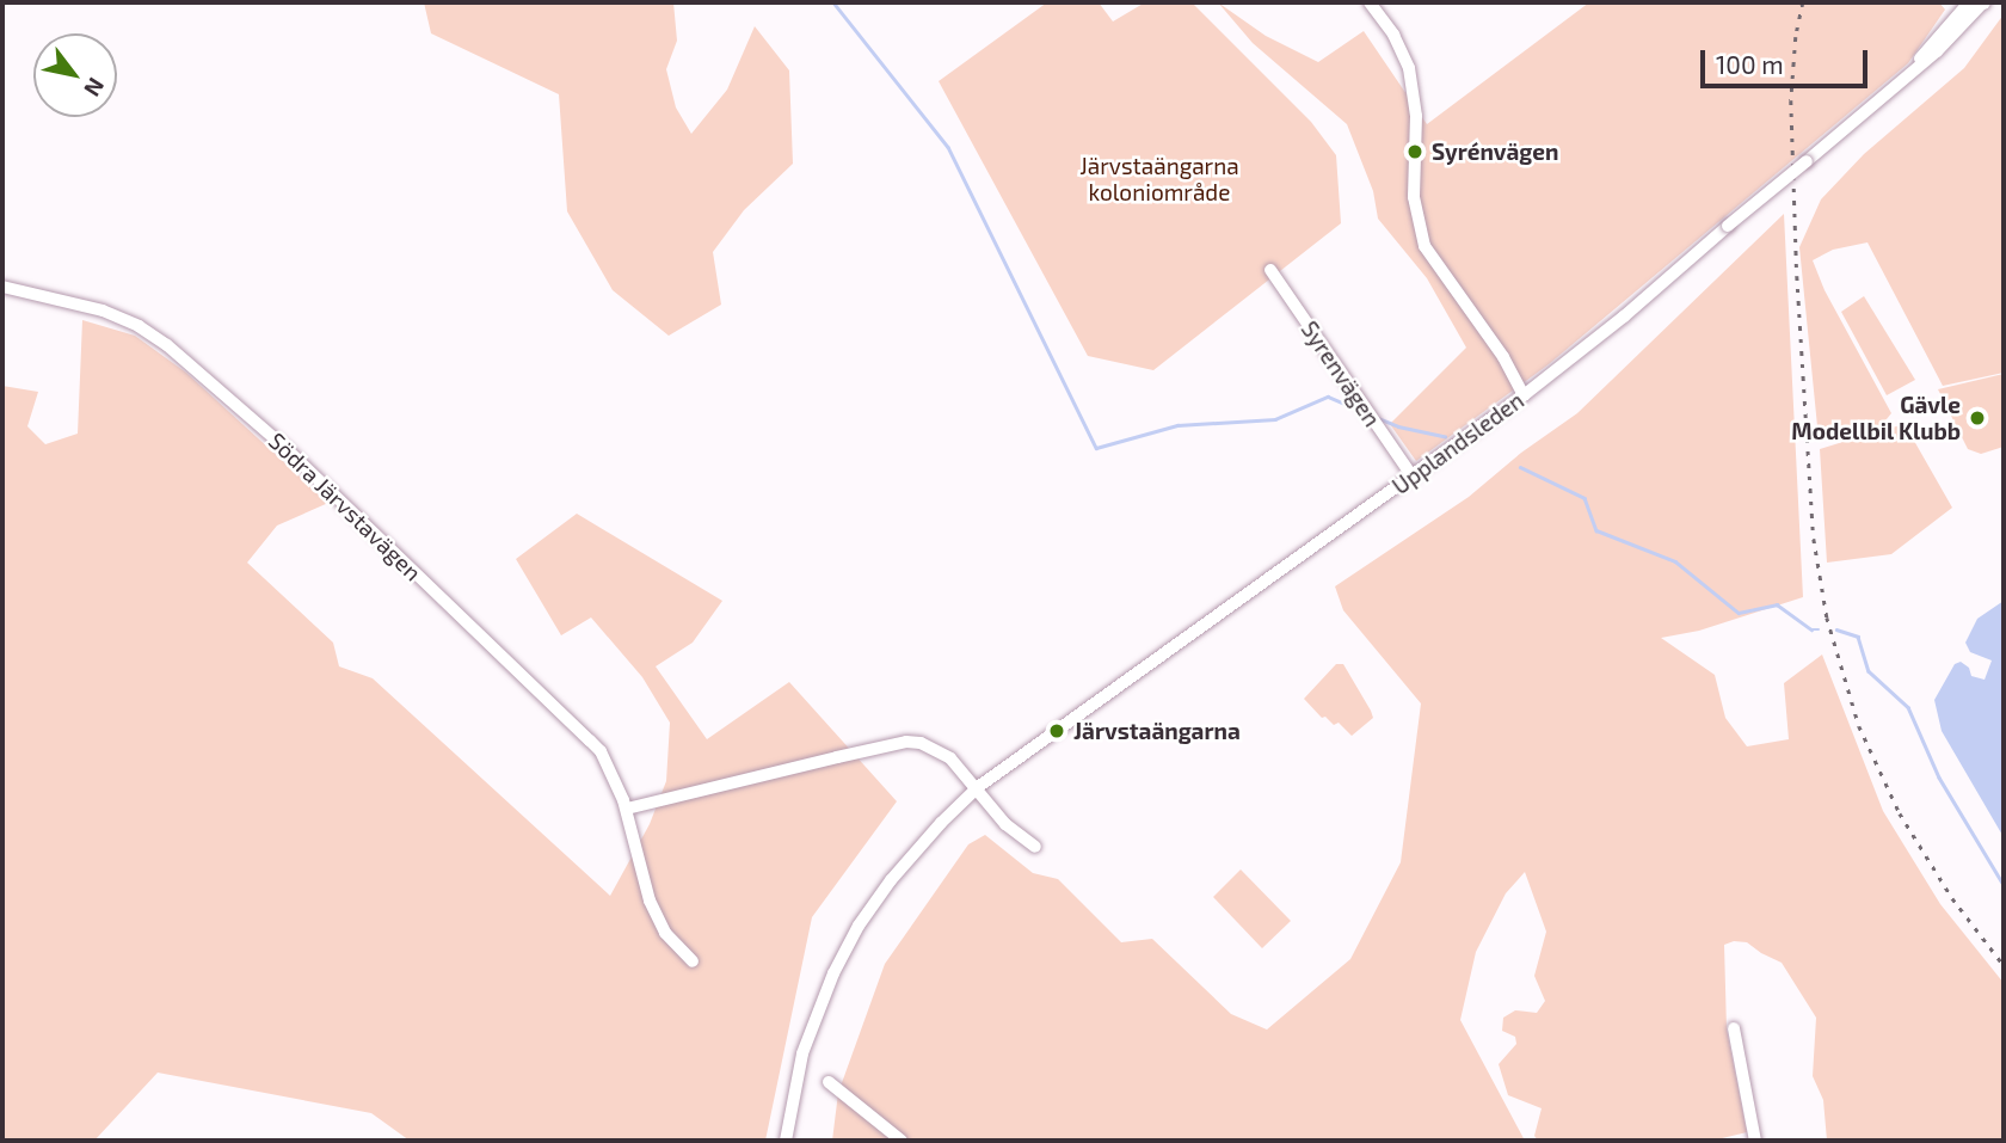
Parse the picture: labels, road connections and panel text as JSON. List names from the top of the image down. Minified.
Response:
{"streets":{"street":["Syrenvägen","Upplandsleden","Södra Järvstavägen"]},"crossings":[["Syrenvägen","Upplandsleden"]],"parks":["Järvstaängarna koloniområde"],"places":["Syrénvägen","Gävle Modellbil Klubb","Järvstaängarna"],"scale_bar":"100 m","north":"bottom right"}
